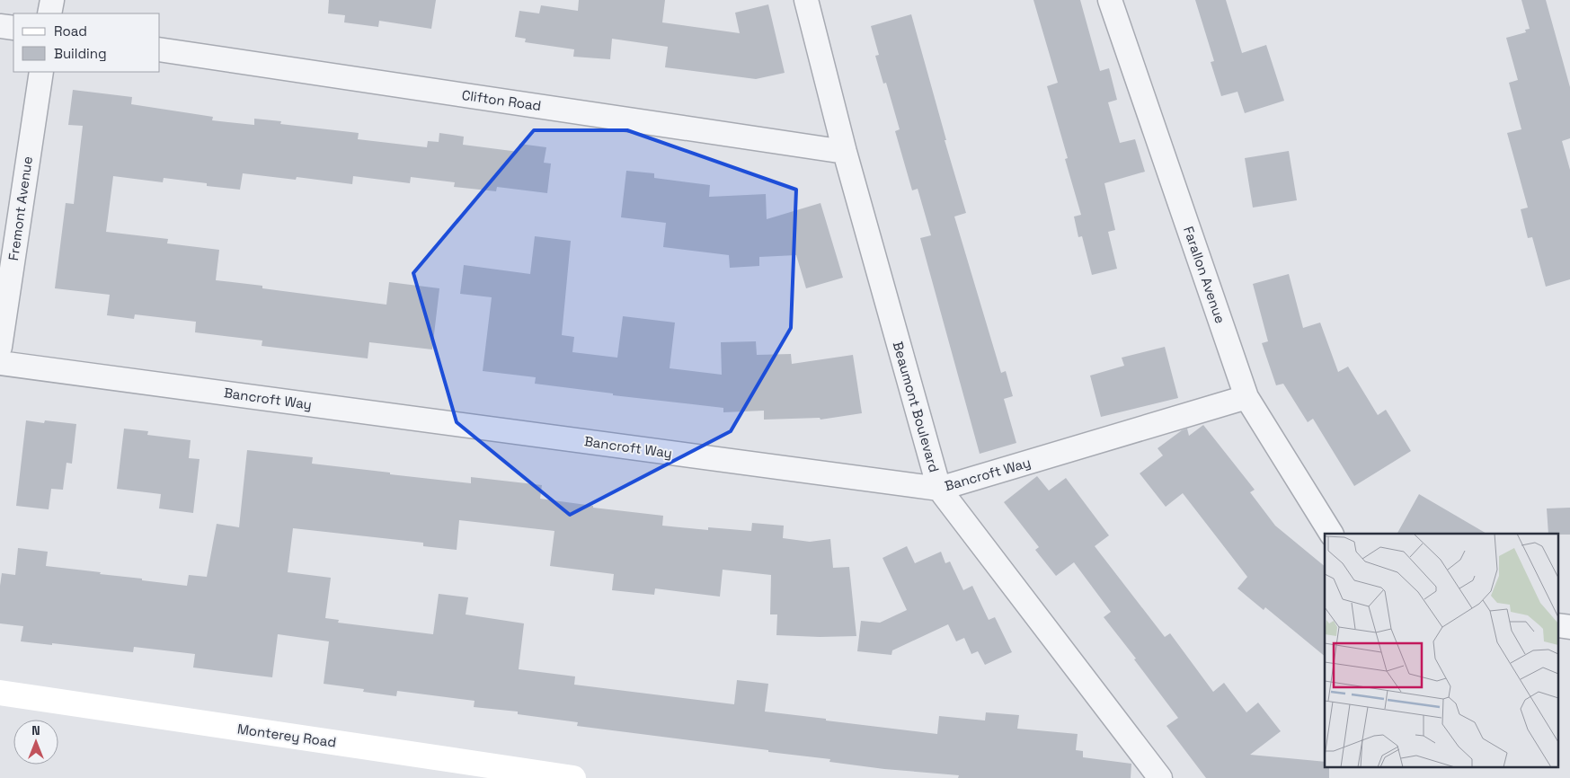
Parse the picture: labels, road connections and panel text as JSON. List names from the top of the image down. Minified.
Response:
{"streets":{"main road":["Monterey Road"],"street":["Clifton Road","Fremont Avenue","Farallon Avenue","Bancroft Way","Beaumont Boulevard"]},"crossings":[["Clifton Road","Beaumont Boulevard"],["Farallon Avenue","Bancroft Way"],["Bancroft Way","Beaumont Boulevard"]],"legend":["Road","Building"],"north":"top"}
